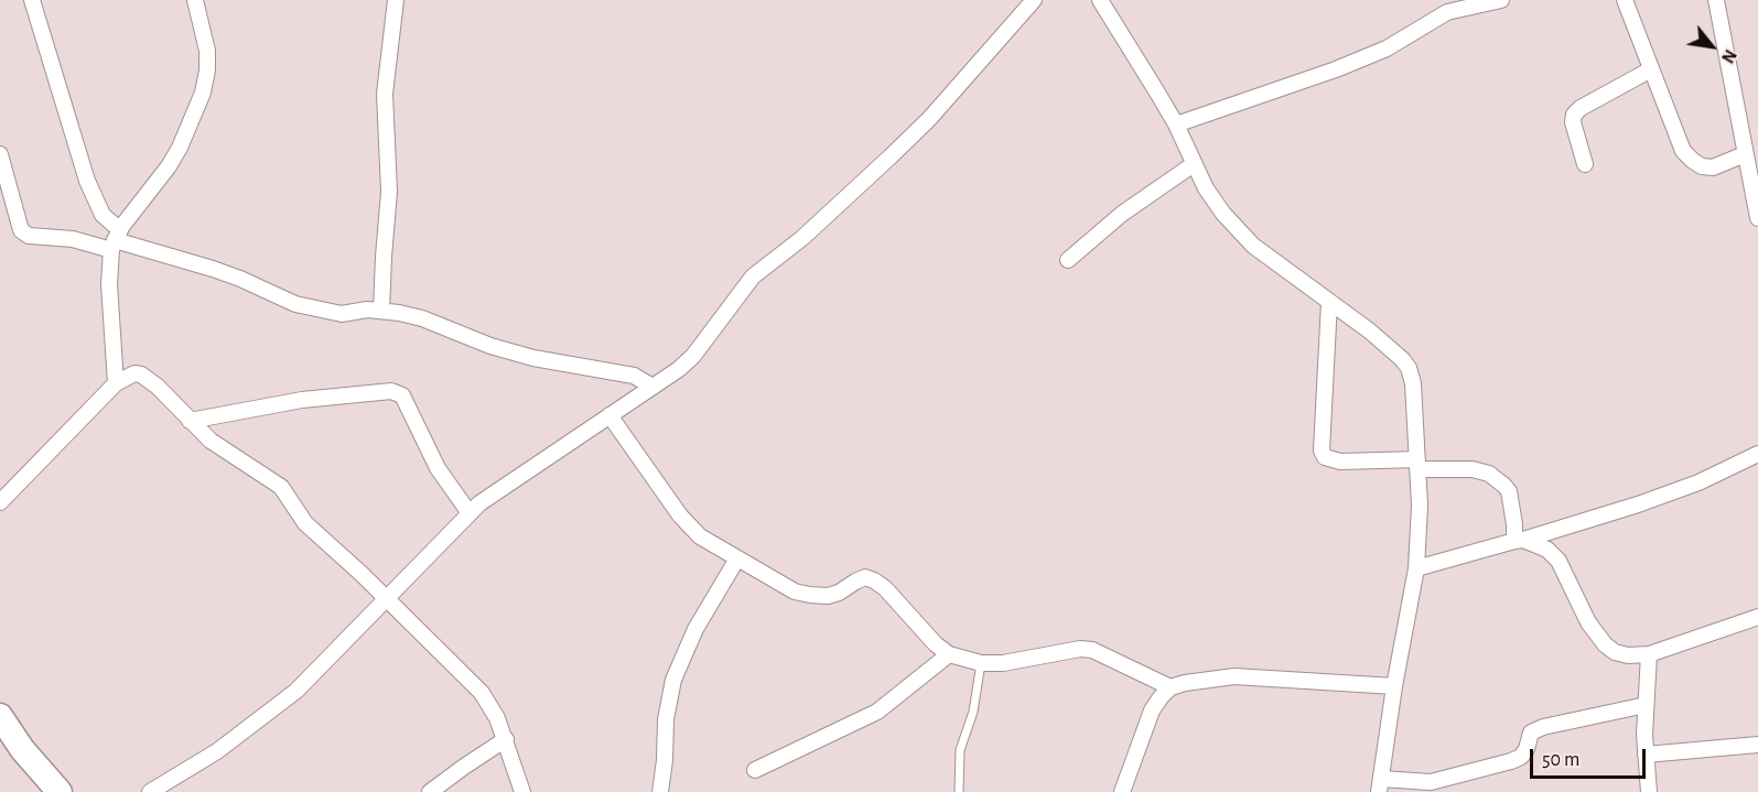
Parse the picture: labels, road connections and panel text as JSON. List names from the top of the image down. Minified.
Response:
{"scale_bar":"50 m","north":"bottom right"}
